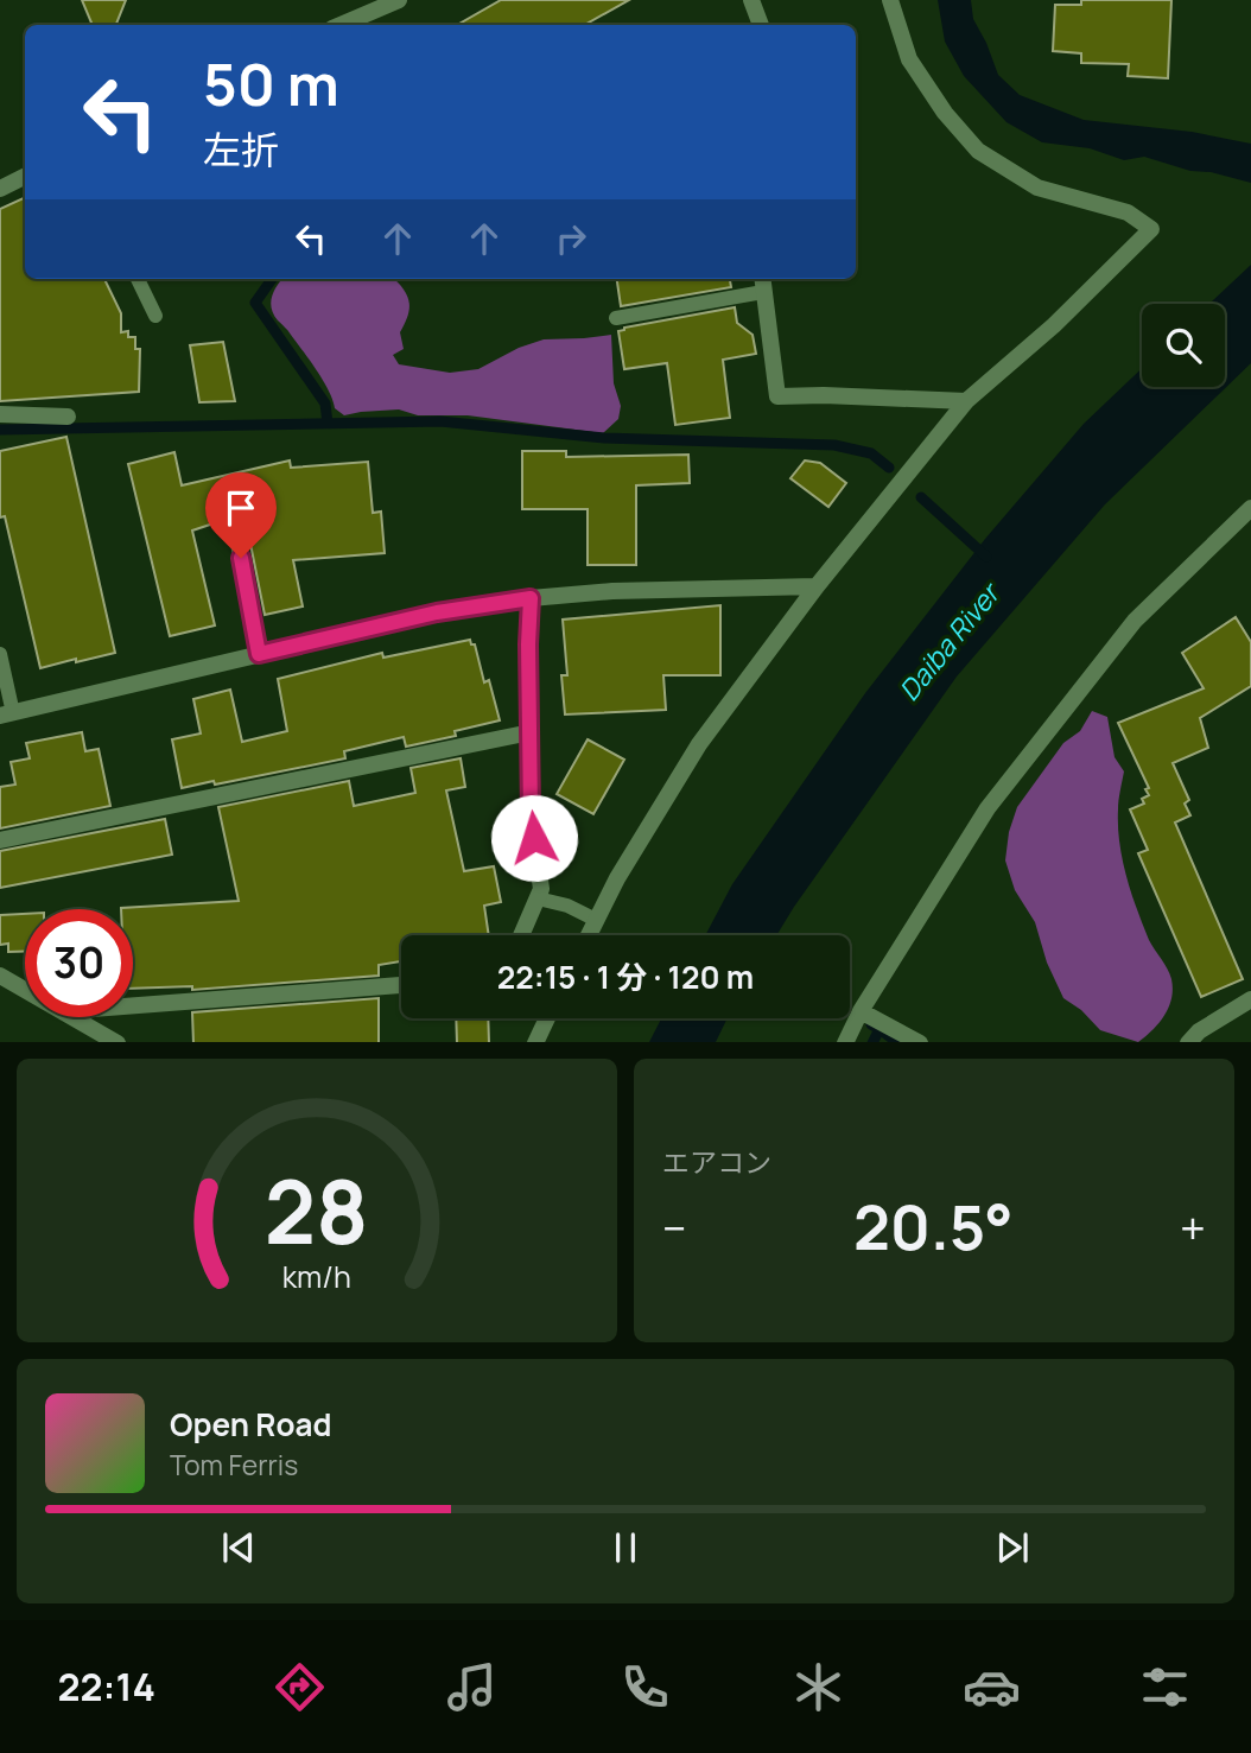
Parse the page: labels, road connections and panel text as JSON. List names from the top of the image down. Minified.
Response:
{"water":["Daiba River"],"page":{"turn":["50 m","左折"],"limit":"30","trip":"22:15 · 1 分 · 120 m","tile":"エアコン","heat":["−","20.5°","+"],"song":["Open Road","Tom Ferris"],"tabs":"22:14","gauge":["28","km/h"]}}
